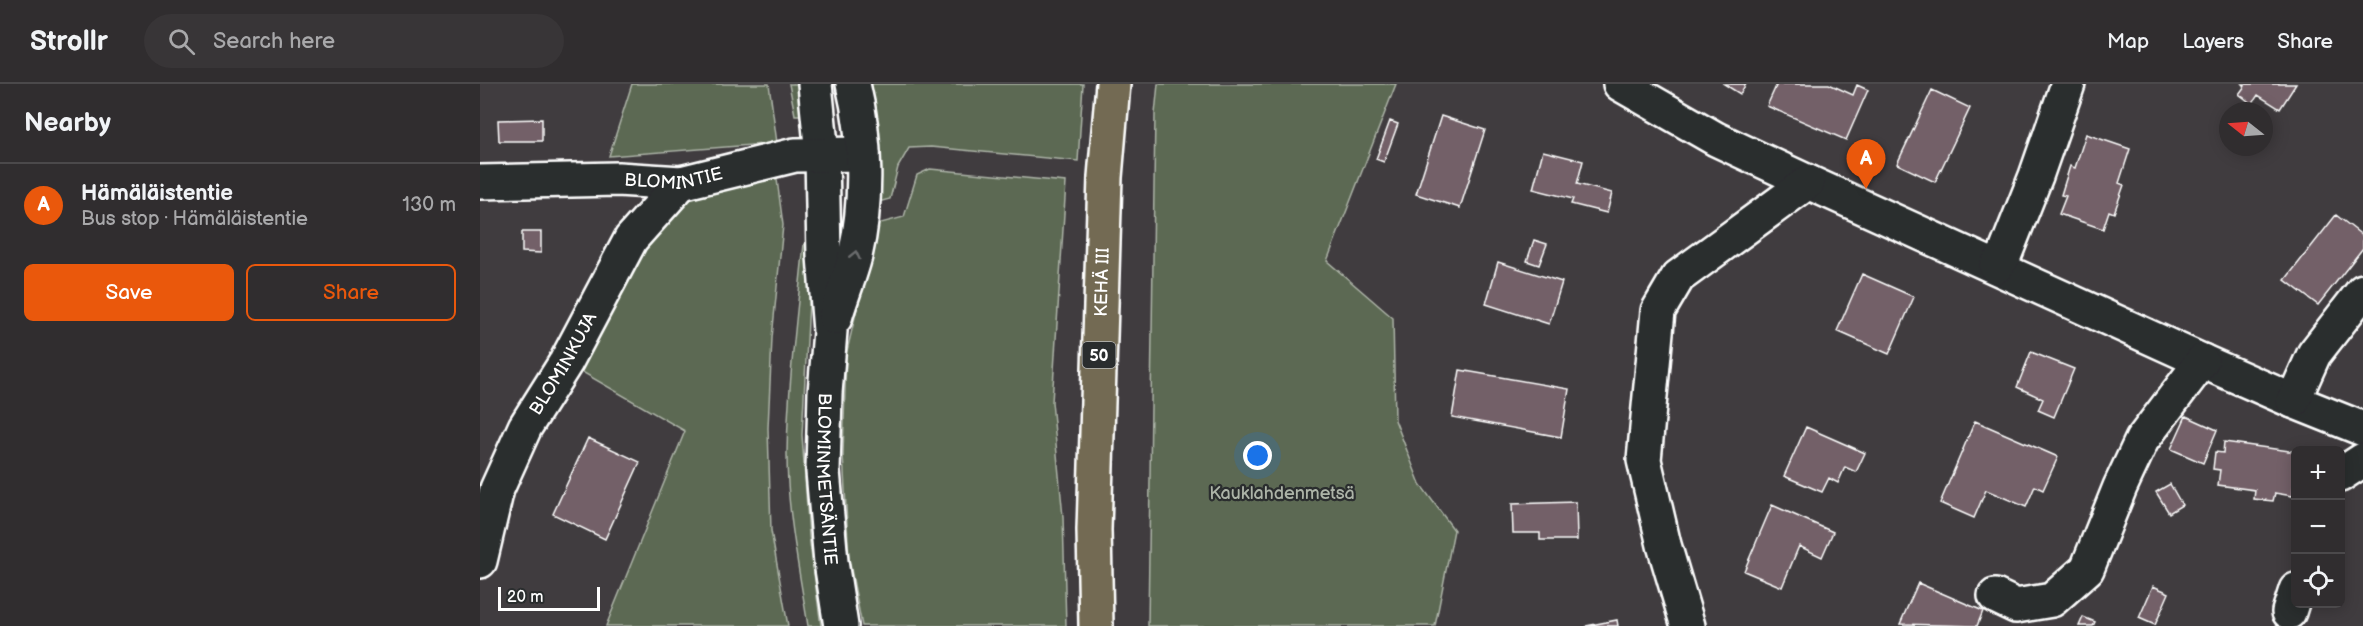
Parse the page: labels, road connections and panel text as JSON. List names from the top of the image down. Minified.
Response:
{"streets":{"highway":["KEHÄ III","50"],"street":["BLOMINTIE","BLOMINKUJA","BLOMINMETSÄNTIE"]},"crossings":[["BLOMINTIE","BLOMINKUJA"],["BLOMINTIE","BLOMINMETSÄNTIE"]],"parks":["Kauklahdenmetsä"],"scale_bar":"20 m","north":"left","page":{"header":"Strollr","search":"Search here","nav":["Map","Layers","Share"],"heading":"Nearby","pins":"A","list":[{"mark":"A","name":"Hämäläistentie","note":"Bus stop · Hämäläistentie","value":"130 m"}],"buttons":["Save","Share"],"map_buttons":["+","−"],"scale":"20 m"}}
